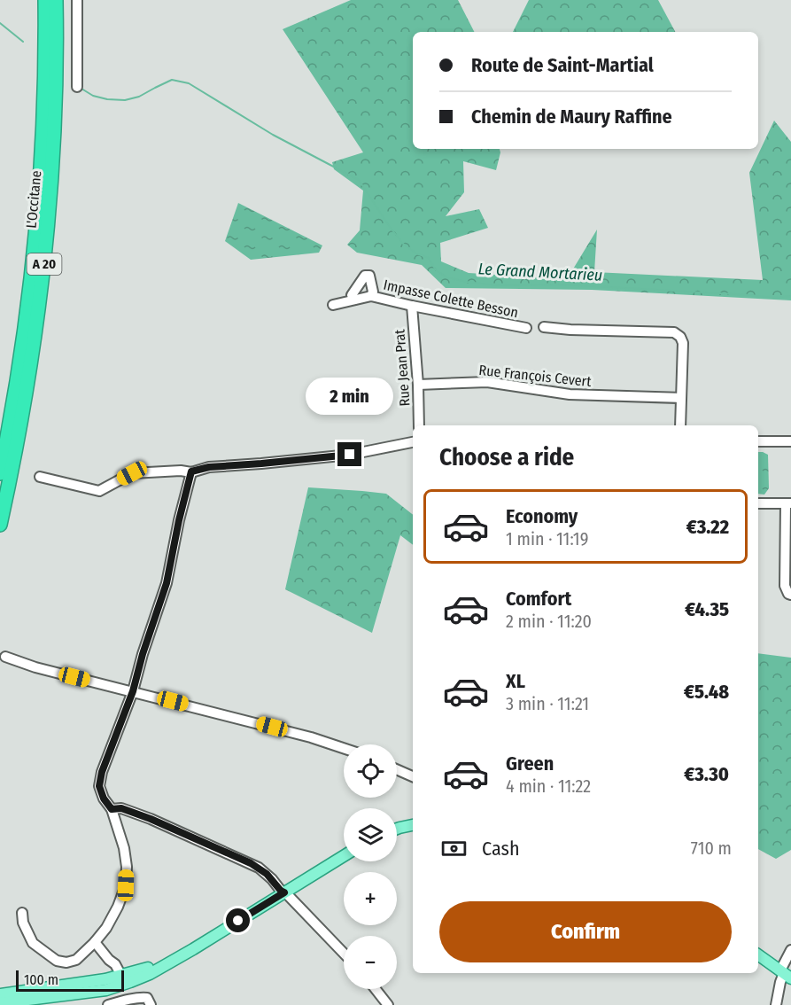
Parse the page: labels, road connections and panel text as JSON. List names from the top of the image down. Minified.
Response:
{"streets":{"highway":["L'Occitane","A 20"],"street":["Impasse Colette Besson","Rue Jean Prat","Rue François Cevert"]},"crossings":[["Impasse Colette Besson","Rue Jean Prat"],["Rue Jean Prat","Rue François Cevert"]],"water":["Le Grand Mortarieu"],"scale_bar":"100 m","page":{"banner":["Route de Saint-Martial","Chemin de Maury Raffine"],"bubble":"2 min","heading":"Choose a ride","list":[{"name":"Economy","note":"1 min · 11:19","value":"€3.22"},{"name":"Comfort","note":"2 min · 11:20","value":"€4.35"},{"name":"XL","note":"3 min · 11:21","value":"€5.48"},{"name":"Green","note":"4 min · 11:22","value":"€3.30"}],"map_buttons":["+","−"],"pay":["Cash","710 m"],"buttons":"Confirm","scale":"100 m"}}
